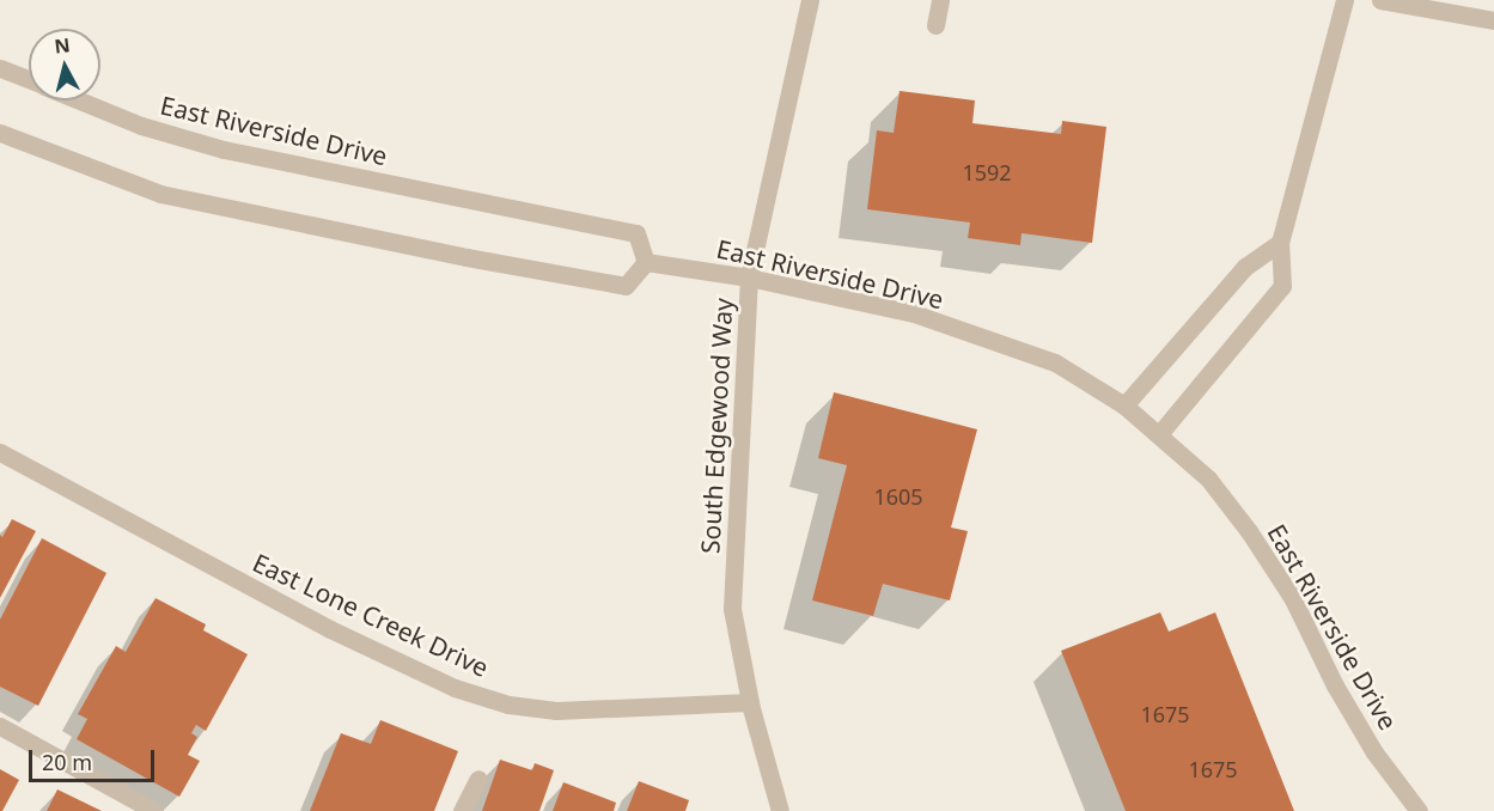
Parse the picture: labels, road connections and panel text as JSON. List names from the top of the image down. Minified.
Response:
{"streets":{"street":["East Riverside Drive","South Edgewood Way","East Lone Creek Drive"]},"crossings":[["East Riverside Drive","South Edgewood Way"],["South Edgewood Way","East Lone Creek Drive"]],"house_numbers":["1592","1605","1675","1675"],"scale_bar":"20 m","north":"top"}
